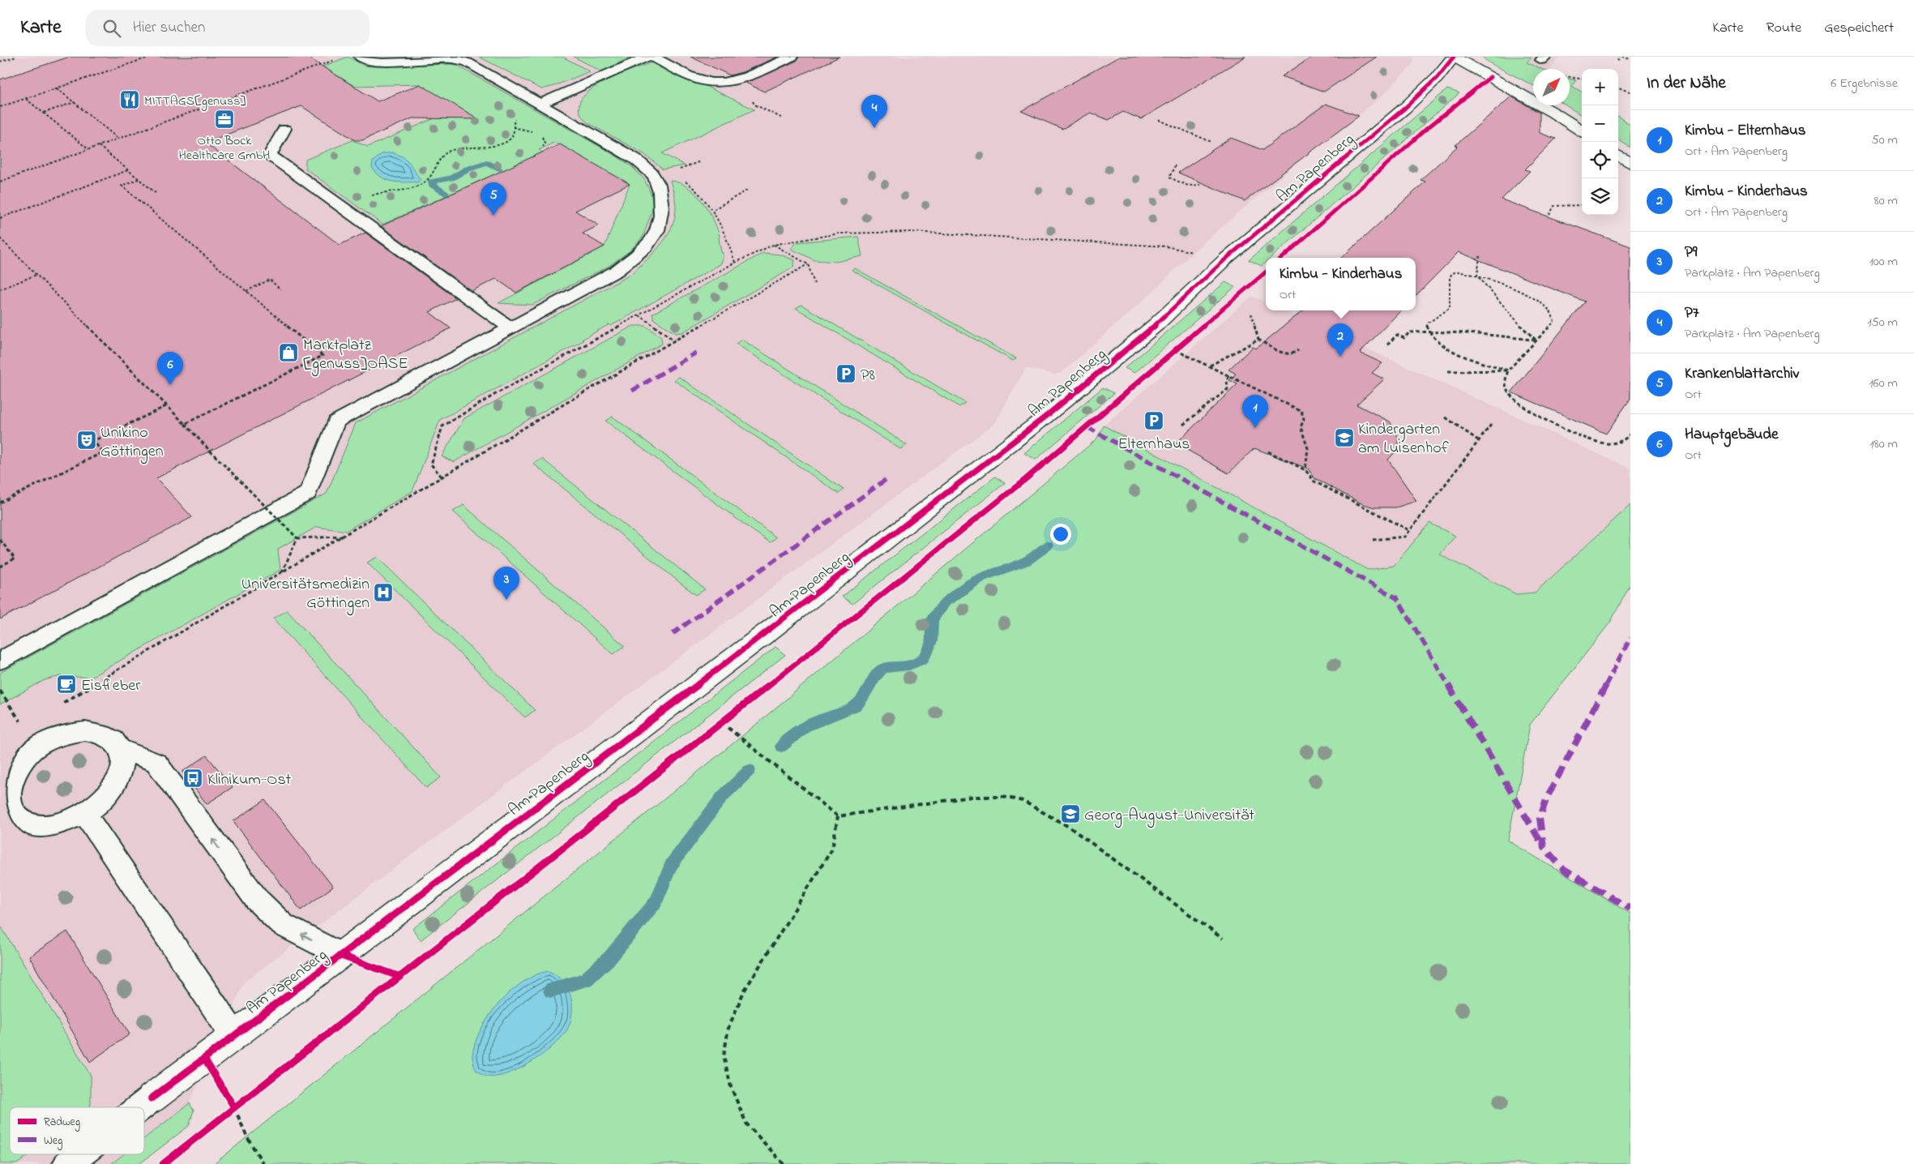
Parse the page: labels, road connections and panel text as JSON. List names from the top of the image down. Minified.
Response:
{"streets":{"street":["Am Papenberg"]},"places":{"restaurant":["MITTAGS[genuss]"],"office":["Otto Bock Healthcare GmbH"],"shop":["Marktplatz [genuss]OASE"],"parking":["P8","Elternhaus"],"school or university":["Kindergarten am Luisenhof","Georg-August-Universität"],"theatre":["Unikino Göttingen"],"hospital":["Universitätsmedizin Göttingen"],"cafe":["Eisfieber"],"bus stop":["Klinikum-Ost"]},"legend":["Radweg","Weg"],"north":"top right","page":{"header":"Karte","search":"Hier suchen","nav":["Karte","Route","Gespeichert"],"heading":["In der Nähe","6 Ergebnisse"],"map_buttons":["+","−"],"pins":["4","5","2","6","1","3"],"list":[{"mark":"1","name":"Kimbu - Elternhaus","note":"Ort · Am Papenberg","value":"50 m"},{"mark":"2","name":"Kimbu - Kinderhaus","note":"Ort · Am Papenberg","value":"80 m"},{"mark":"3","name":"P9","note":"Parkplatz · Am Papenberg","value":"100 m"},{"mark":"4","name":"P7","note":"Parkplatz · Am Papenberg","value":"150 m"},{"mark":"5","name":"Krankenblattarchiv","note":"Ort","value":"160 m"},{"mark":"6","name":"Hauptgebäude","note":"Ort","value":"180 m"}],"popup":["Kimbu - Kinderhaus","Ort"]}}
